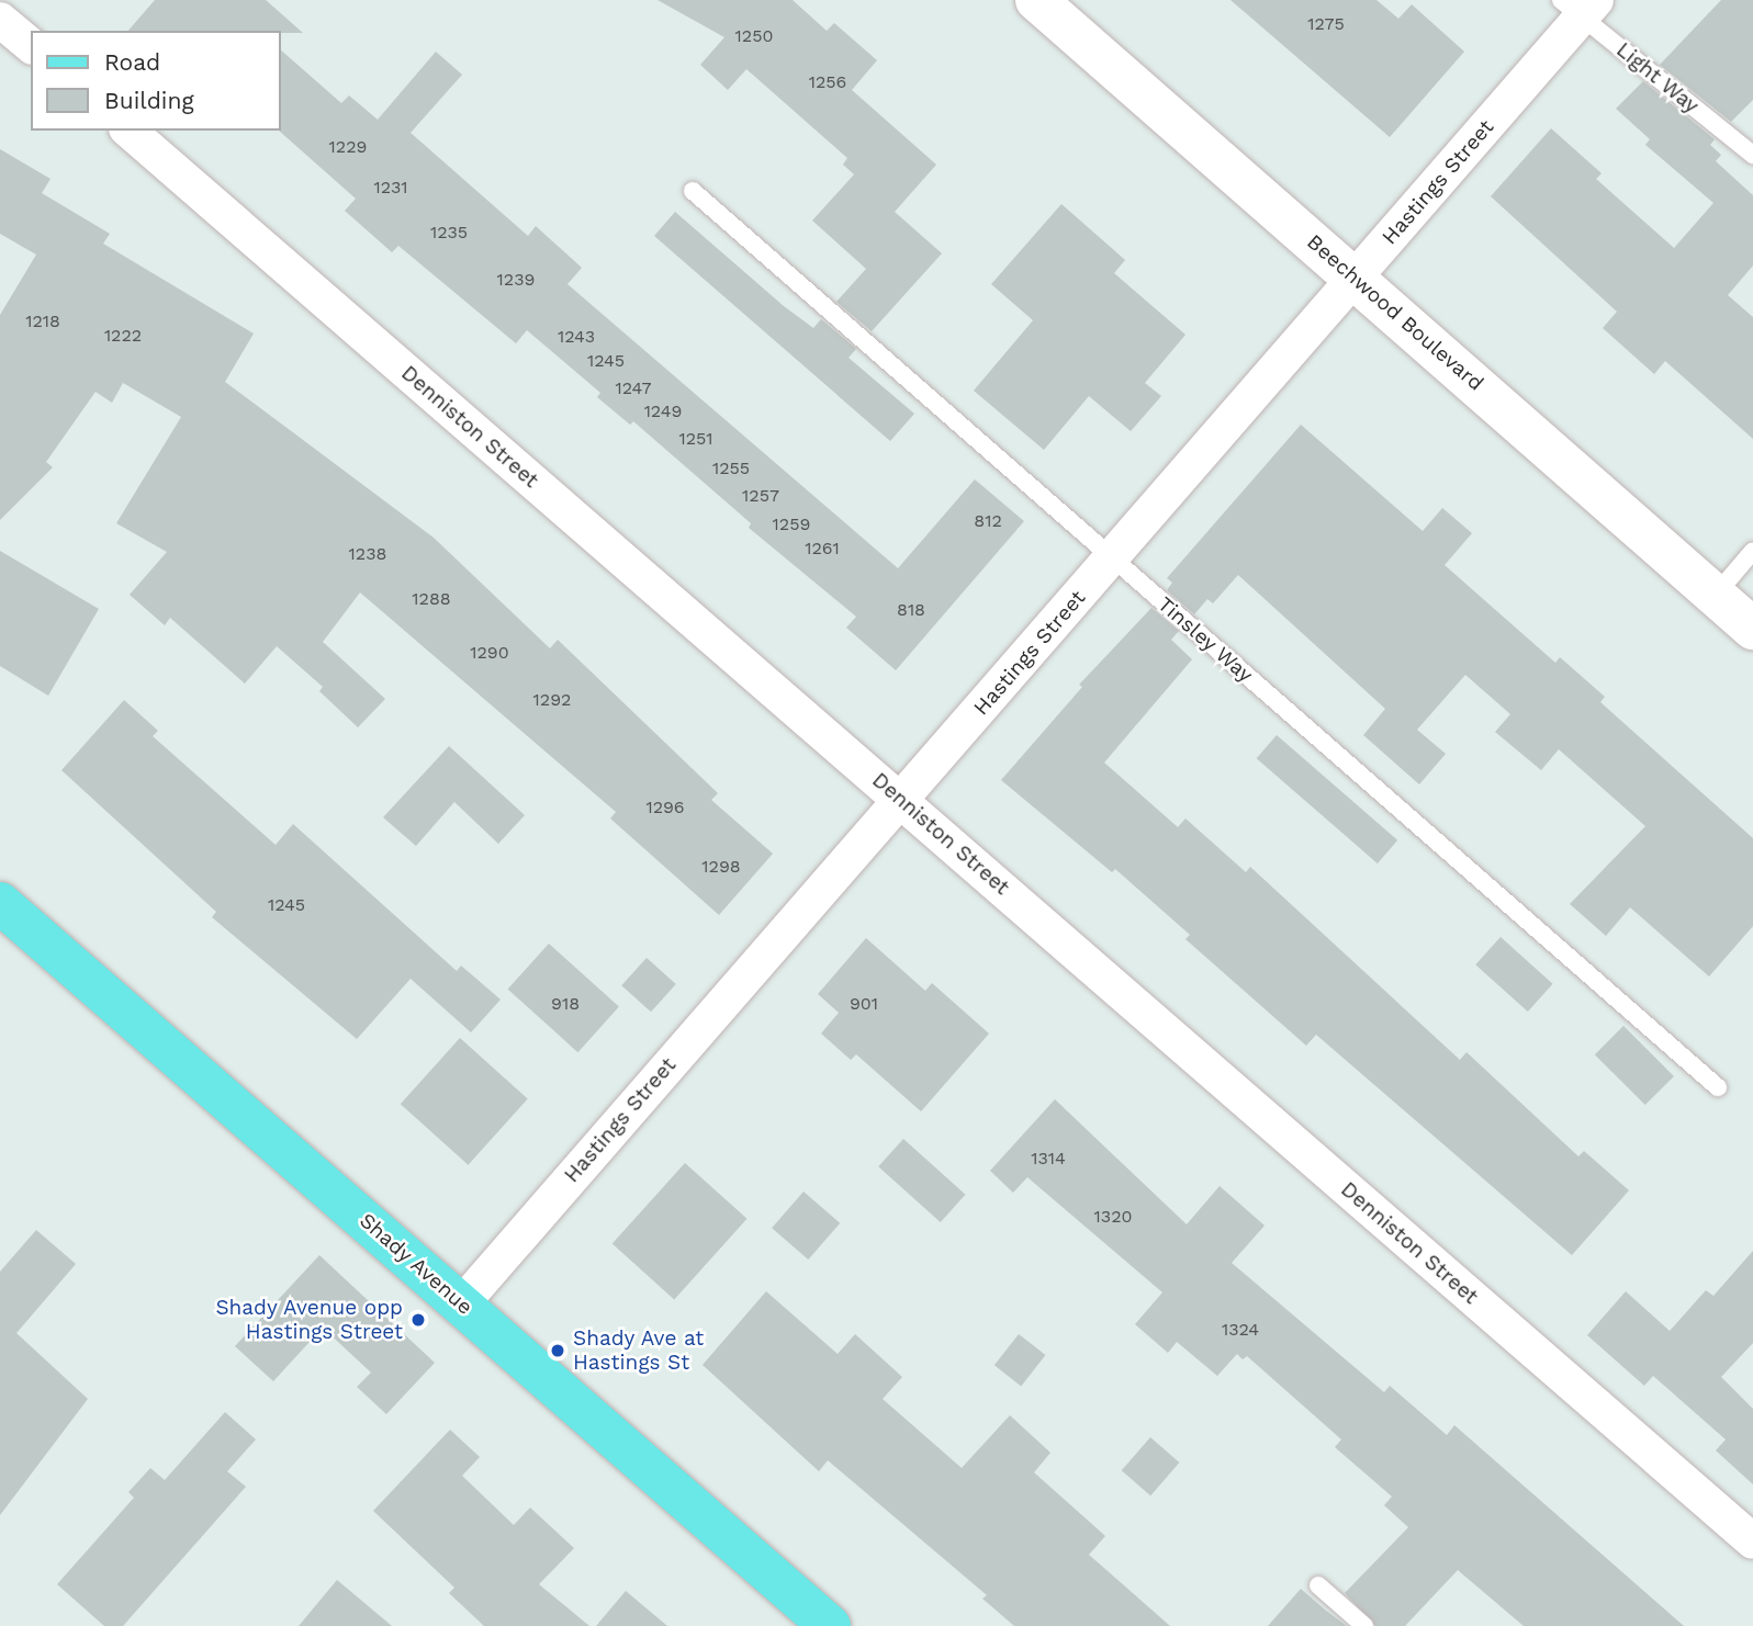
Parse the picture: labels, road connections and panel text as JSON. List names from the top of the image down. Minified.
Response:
{"streets":{"main road":["Beechwood Boulevard","Shady Avenue"],"street":["Hastings Street","Denniston Street"],"lane":["Light Way","Tinsley Way"]},"crossings":[["Light Way","Hastings Street"],["Hastings Street","Beechwood Boulevard"],["Hastings Street","Denniston Street"],["Hastings Street","Tinsley Way"],["Hastings Street","Shady Avenue"]],"places":["Shady Avenue opp Hastings Street","Shady Ave at Hastings St"],"house_numbers":["1275","1250","1256","1229","1231","1235","1239","1218","1222","1243","1245","1247","1249","1251","1255","1257","812","1259","1261","1238","1288","818","1290","1292","1296","1298","1245","918","901","1314","1320","1324"],"legend":["Road","Building"]}
